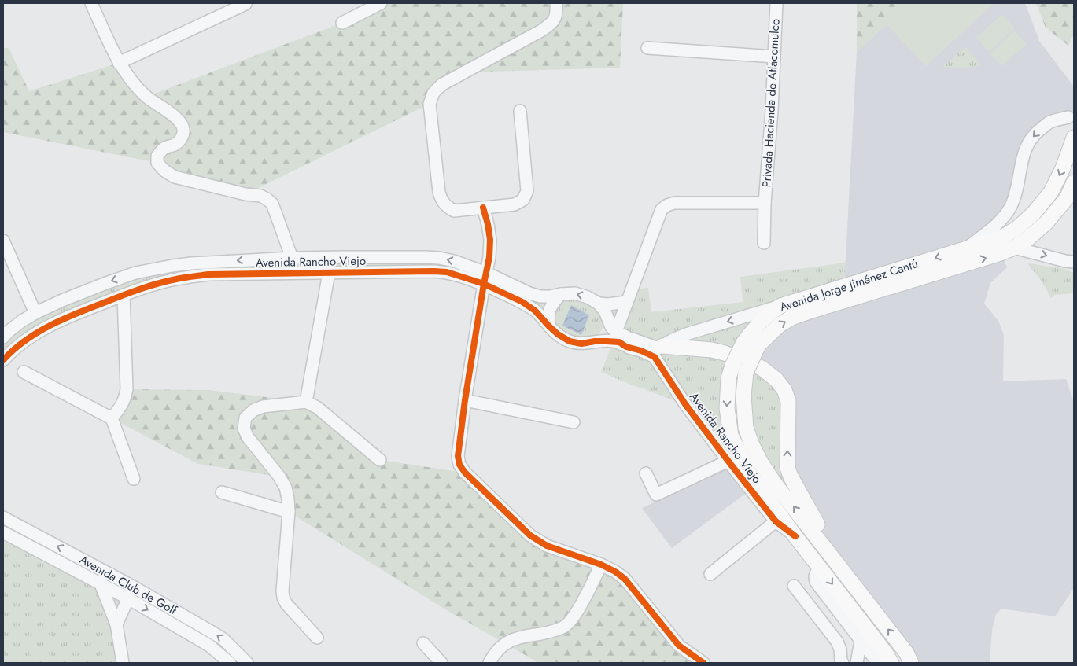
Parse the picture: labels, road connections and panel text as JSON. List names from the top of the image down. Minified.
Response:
{"streets":{"main road":["Avenida Jorge Jiménez Cantú"],"street":["Privada Hacienda de Atlacomulco","Avenida Rancho Viejo","Avenida Club de Golf"]},"crossings":[["Privada Hacienda de Atlacomulco","Avenida Rancho Viejo"],["Avenida Rancho Viejo","Avenida Jorge Jiménez Cantú"]]}
